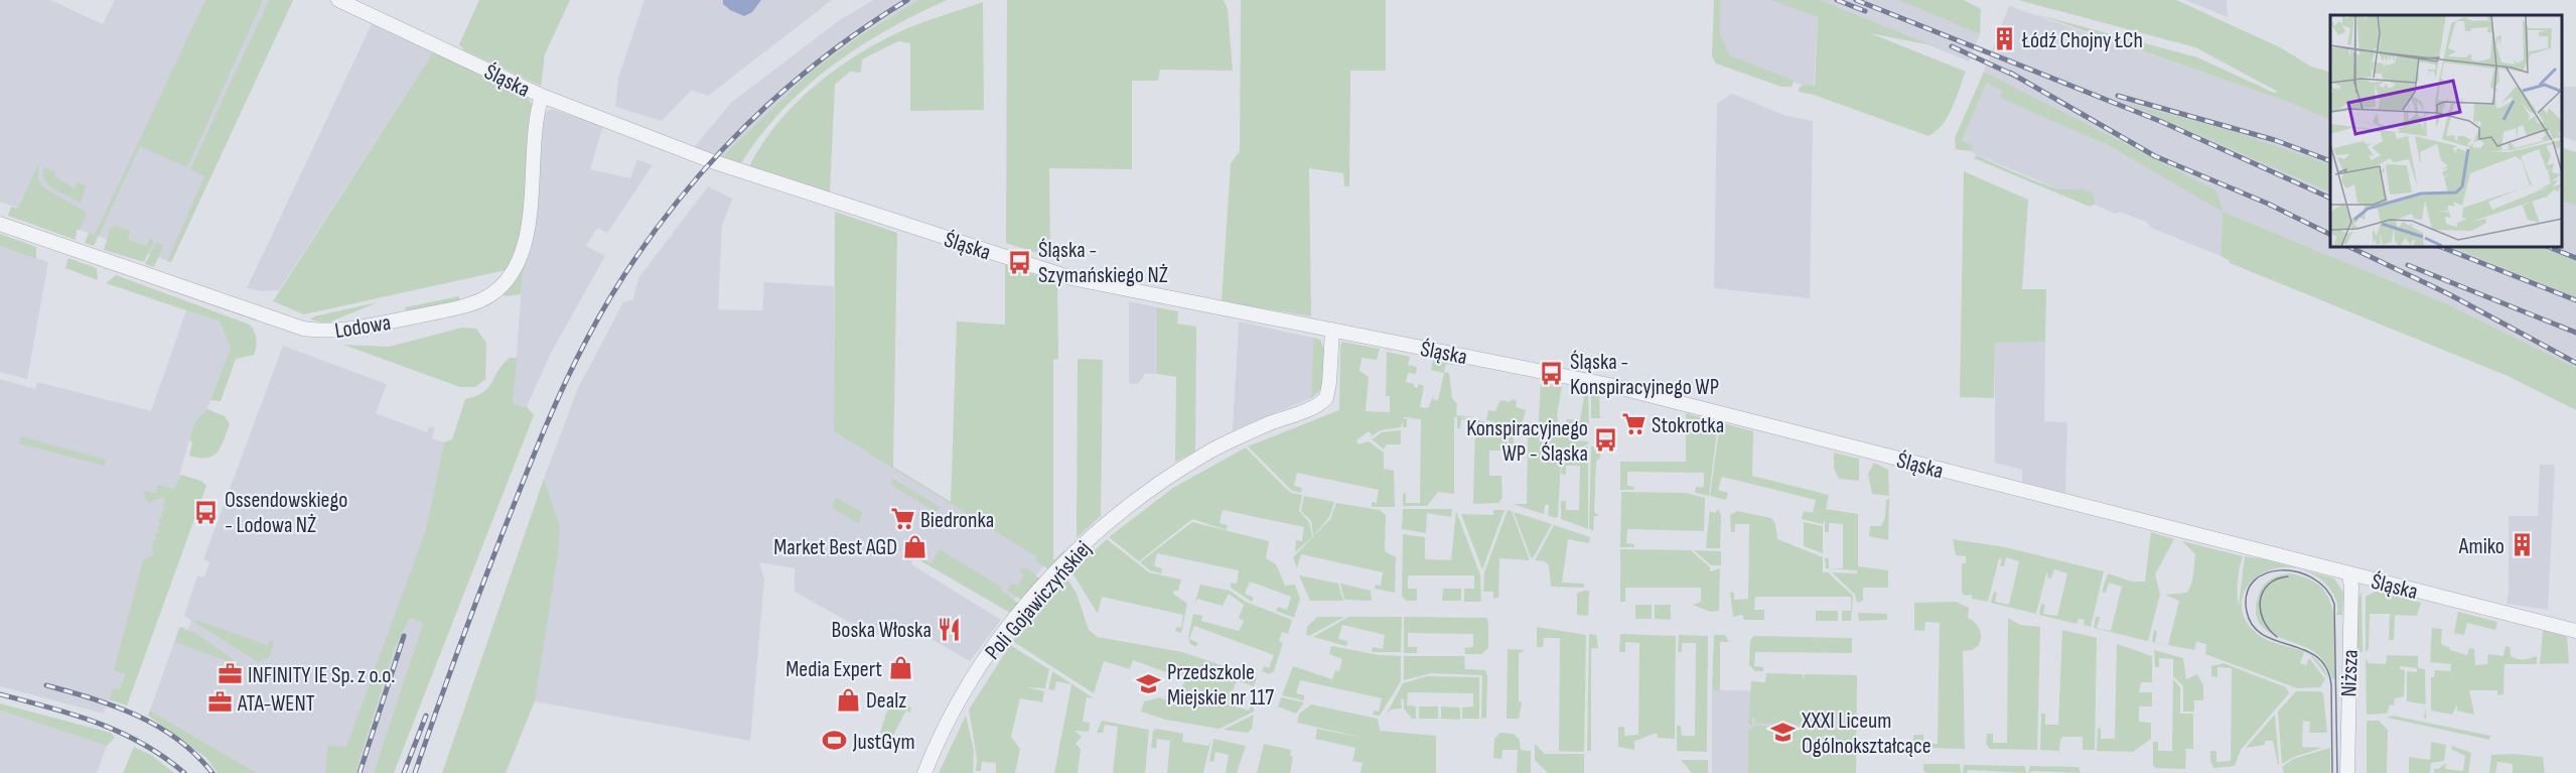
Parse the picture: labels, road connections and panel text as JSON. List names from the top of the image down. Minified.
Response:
{"streets":{"street":["Śląska","Lodowa","Poli Gojawiczyńskiej","Niższa"]},"crossings":[["Śląska","Lodowa"],["Śląska","Poli Gojawiczyńskiej"],["Śląska","Niższa"]],"places":{"building":["Łódź Chojny ŁCh","Amiko"],"bus stop":["Śląska - Szymańskiego NŻ","Śląska - Konspiracyjnego WP","Konspiracyjnego WP - Śląska","Ossendowskiego - Lodowa NŻ"],"supermarket":["Stokrotka","Biedronka"],"shop":["Market Best AGD","Media Expert","Dealz"],"restaurant":["Boska Włoska"],"office":["INFINITY IE Sp. z o.o.","ATA-WENT"],"school or university":["Przedszkole Miejskie nr 117","XXXI Liceum Ogólnokształcące"],"sports":["JustGym"]}}
